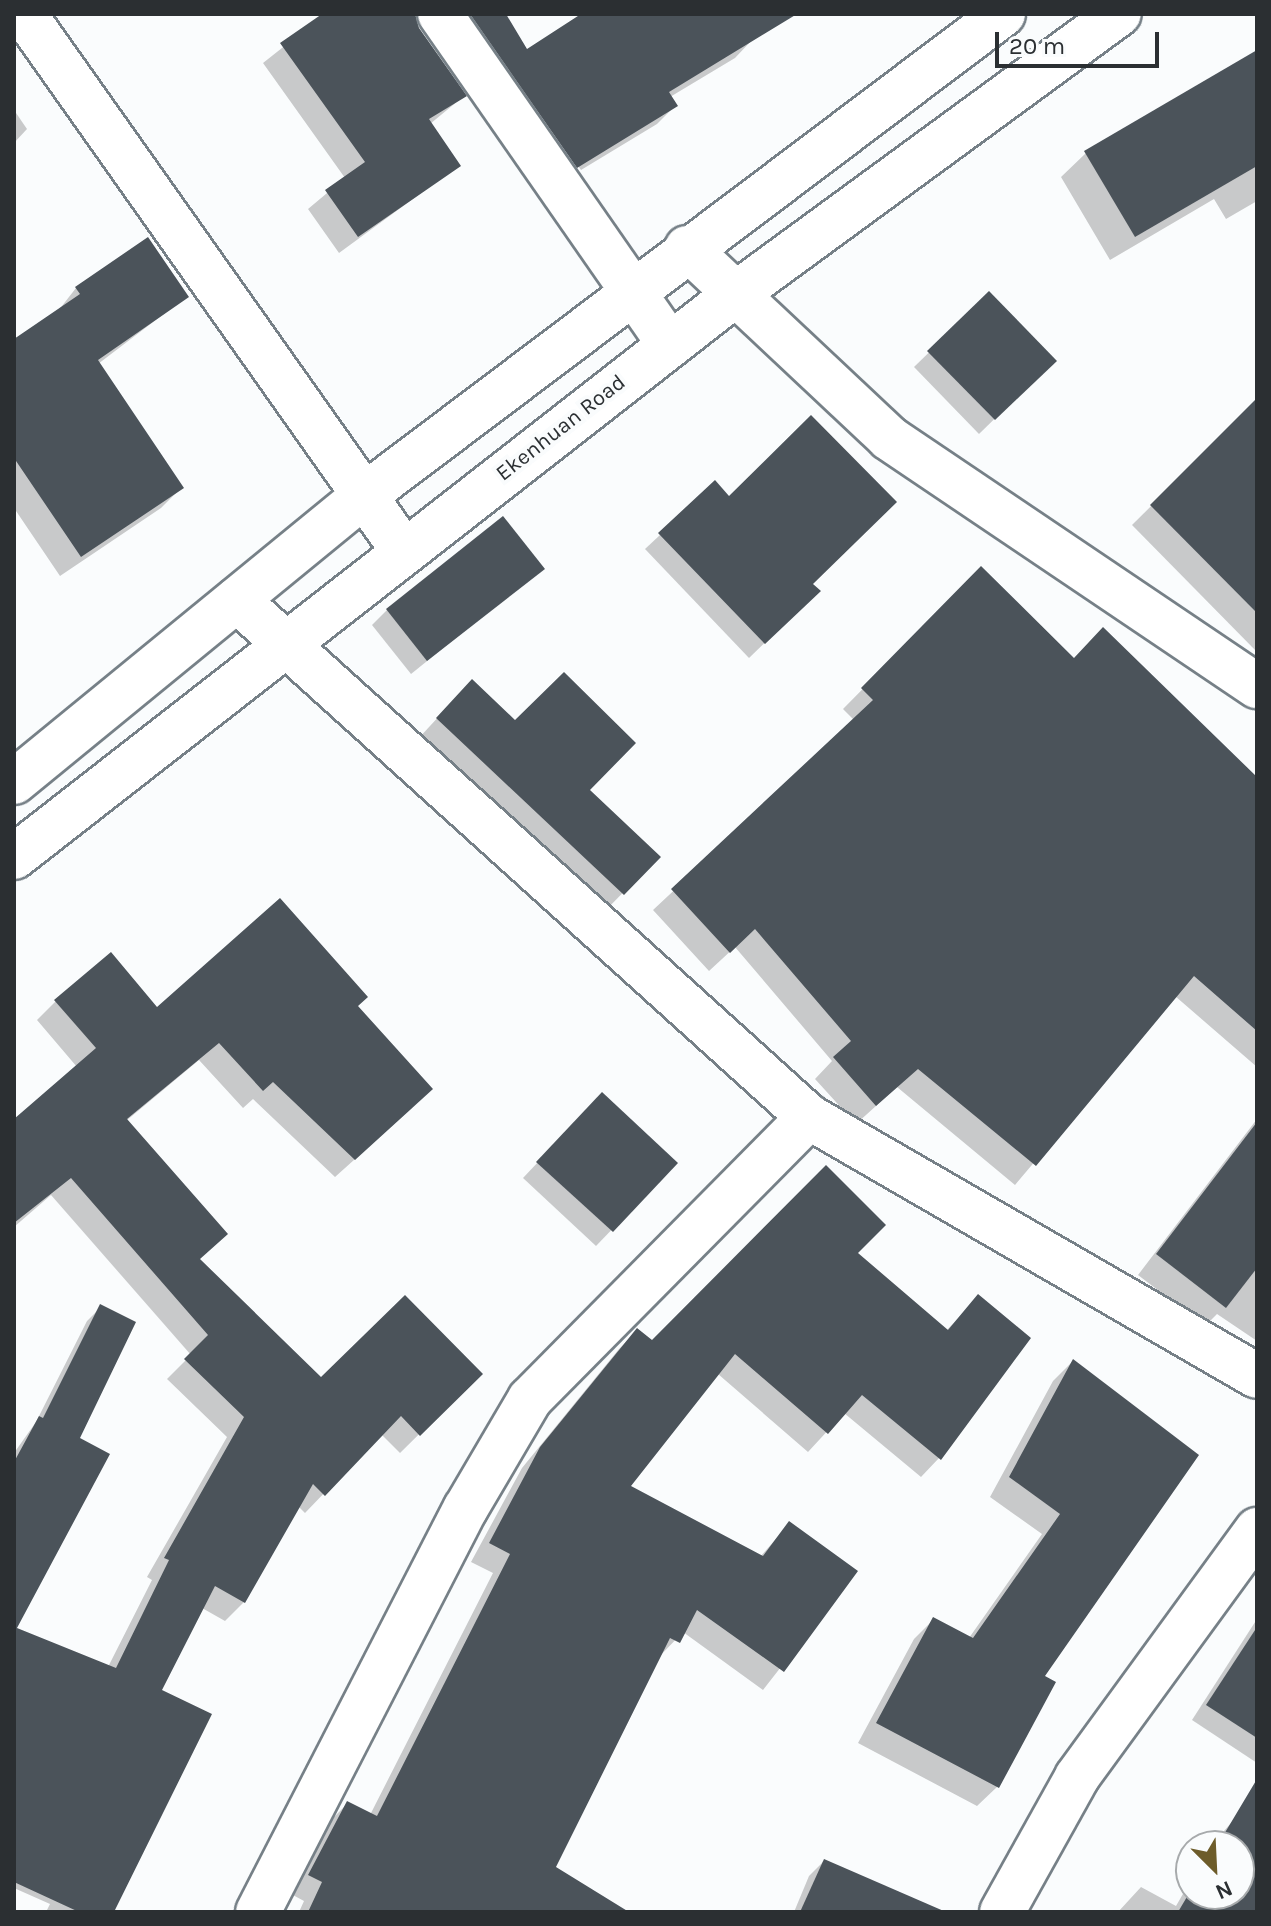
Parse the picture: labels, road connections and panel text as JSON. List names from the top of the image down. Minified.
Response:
{"streets":{"street":["Ekenhuan Road"]},"scale_bar":"20 m","north":"bottom right"}
